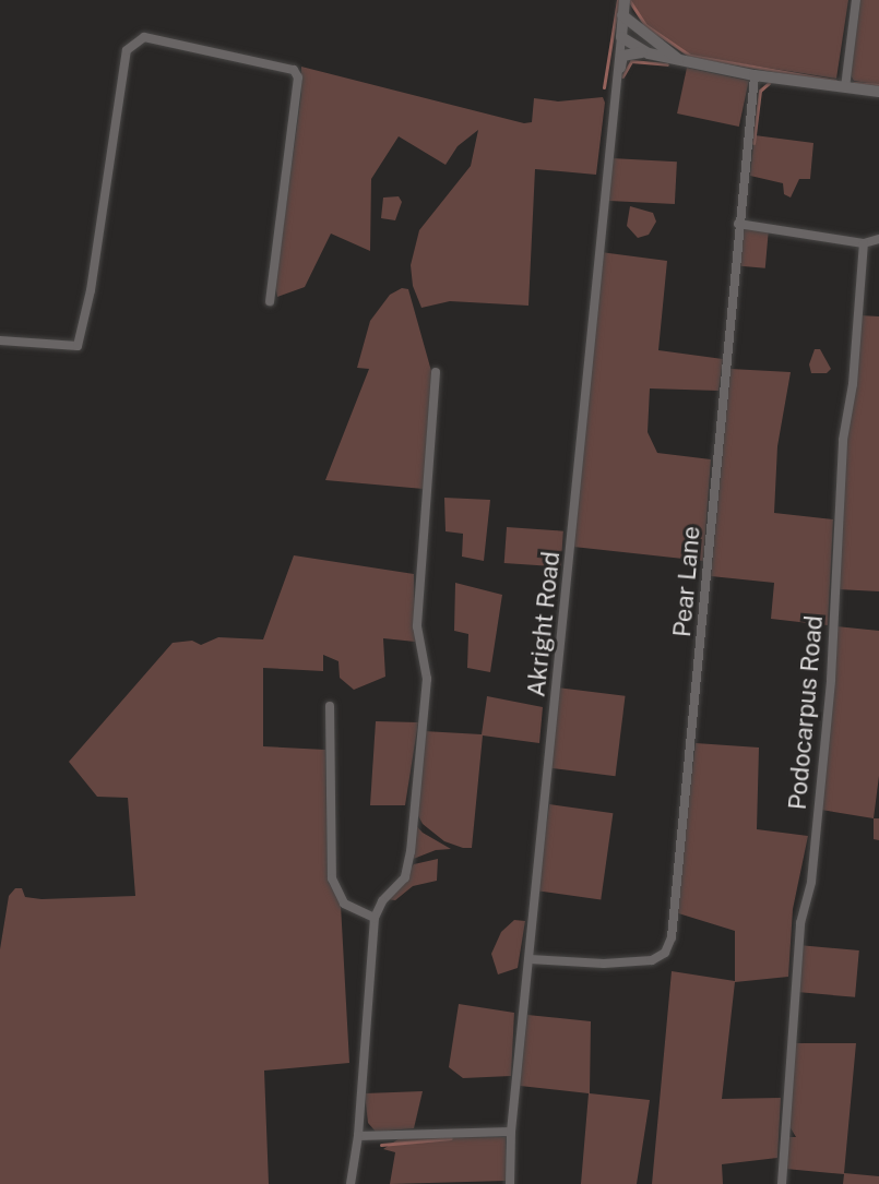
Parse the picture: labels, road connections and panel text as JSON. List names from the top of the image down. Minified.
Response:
{"streets":{"street":["Pear Lane","Akright Road","Podocarpus Road"]},"crossings":[["Pear Lane","Akright Road"]]}
